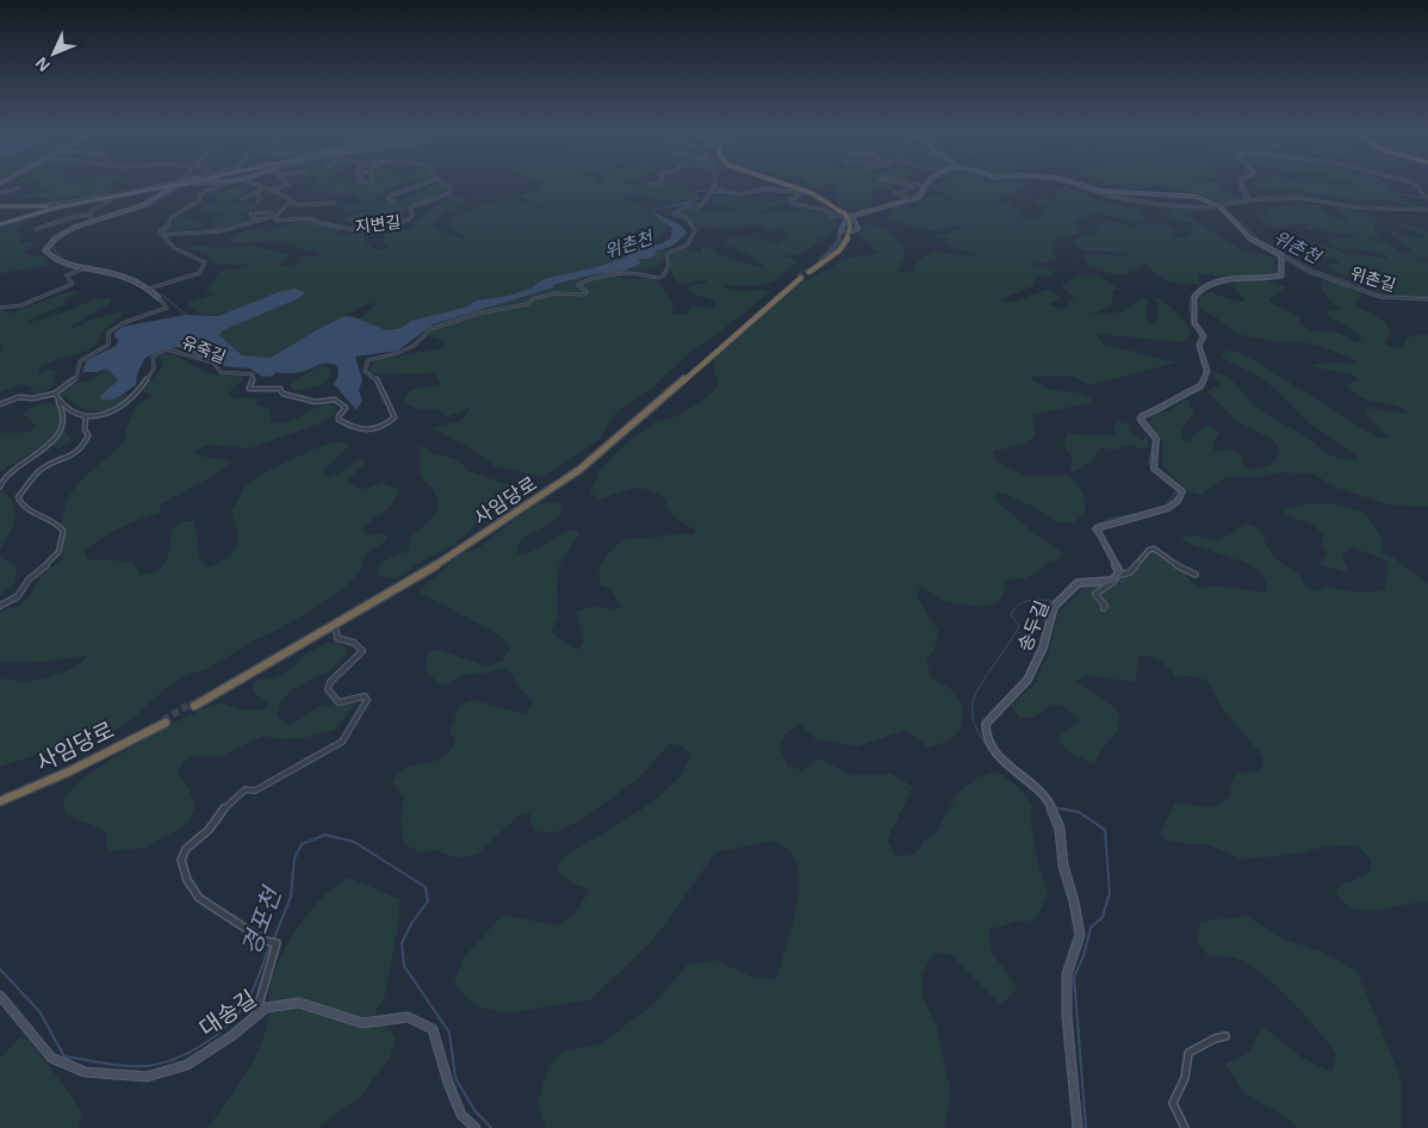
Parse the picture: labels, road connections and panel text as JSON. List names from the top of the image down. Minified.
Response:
{"streets":{"highway":["사임당로"],"street":["지변길","위촌길","유죽길","송두길","대송길"]},"water":["위촌천","경포천"],"north":"bottom left"}
